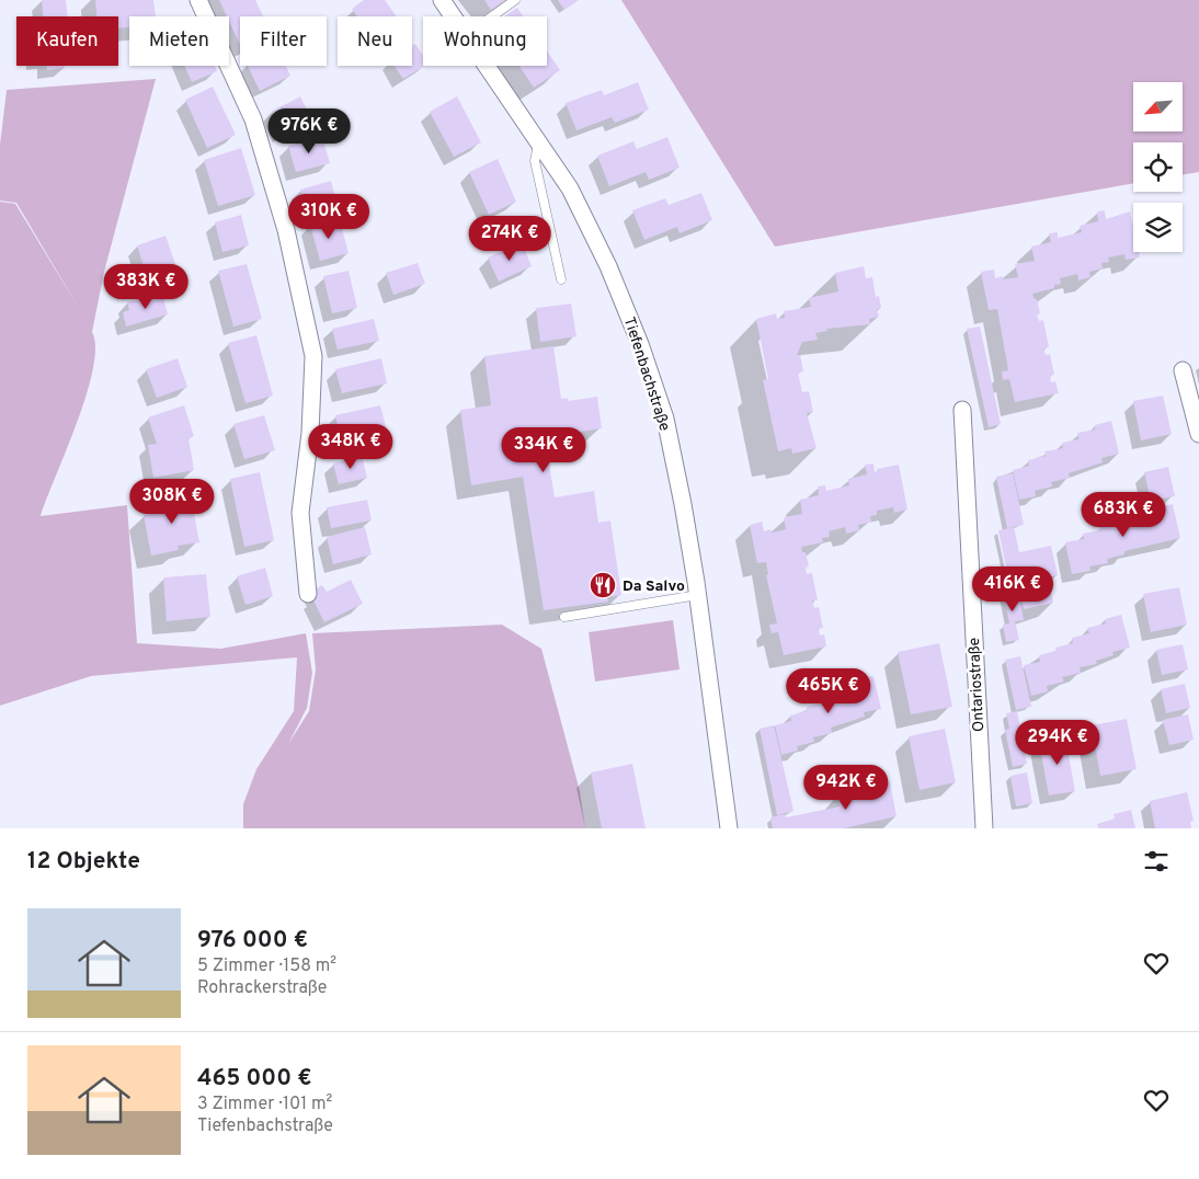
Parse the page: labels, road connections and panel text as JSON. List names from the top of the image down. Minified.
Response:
{"streets":{"street":["Tiefenbachstraße","Ontariostraße"]},"places":{"restaurant":["Da Salvo"]},"north":"bottom left","page":{"chip":["Kaufen","Mieten","Filter","Neu","Wohnung"],"price":["976K €","310K €","274K €","383K €","348K €","334K €","308K €","683K €","416K €","465K €","294K €","942K €"],"heading":"12 Objekte","list":[{"name":"976 000 €","note":"5 Zimmer · 158 m² · Rohrackerstraße"},{"name":"465 000 €","note":"3 Zimmer · 101 m² · Tiefenbachstraße"}]}}
